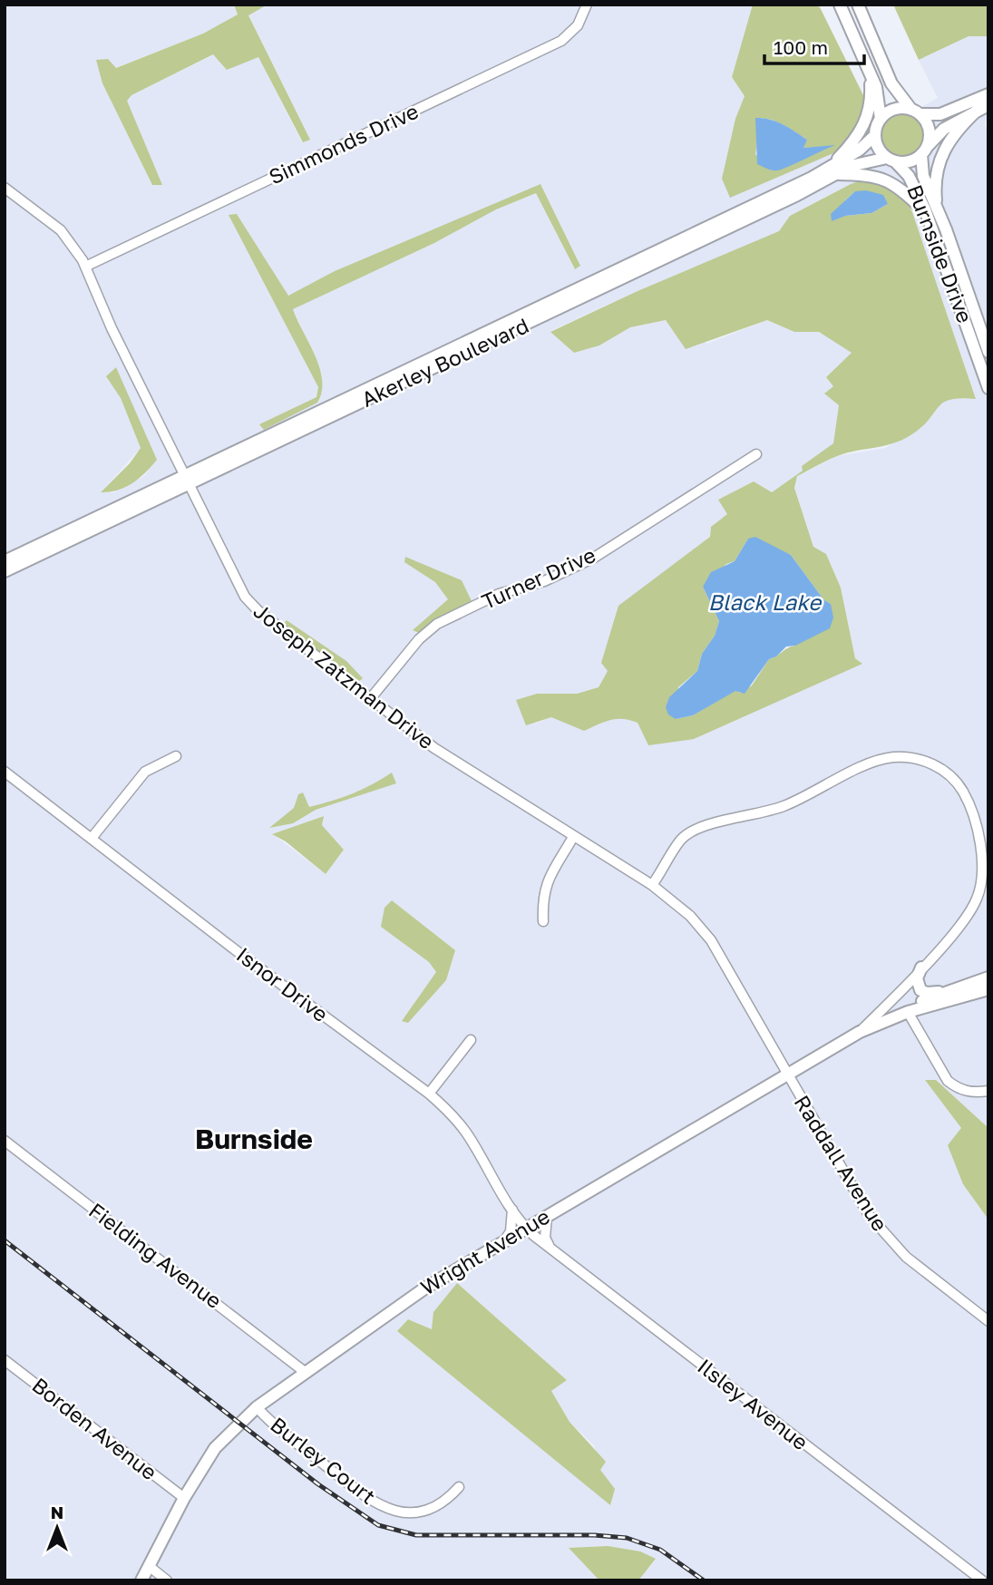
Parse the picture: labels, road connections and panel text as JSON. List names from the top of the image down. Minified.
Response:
{"streets":{"main road":["Burnside Drive","Akerley Boulevard","Wright Avenue"],"street":["Simmonds Drive","Turner Drive","Joseph Zatzman Drive","Isnor Drive","Raddall Avenue","Fielding Avenue","Ilsley Avenue","Borden Avenue","Burley Court"]},"crossings":[["Simmonds Drive","Joseph Zatzman Drive"],["Burnside Drive","Akerley Boulevard"],["Akerley Boulevard","Joseph Zatzman Drive"],["Turner Drive","Joseph Zatzman Drive"],["Joseph Zatzman Drive","Raddall Avenue"],["Joseph Zatzman Drive","Wright Avenue"],["Isnor Drive","Wright Avenue"],["Isnor Drive","Ilsley Avenue"],["Raddall Avenue","Wright Avenue"],["Wright Avenue","Fielding Avenue"],["Wright Avenue","Ilsley Avenue"],["Wright Avenue","Borden Avenue"],["Wright Avenue","Burley Court"]],"districts":["Burnside"],"water":["Black Lake"],"scale_bar":"100 m","north":"top"}
